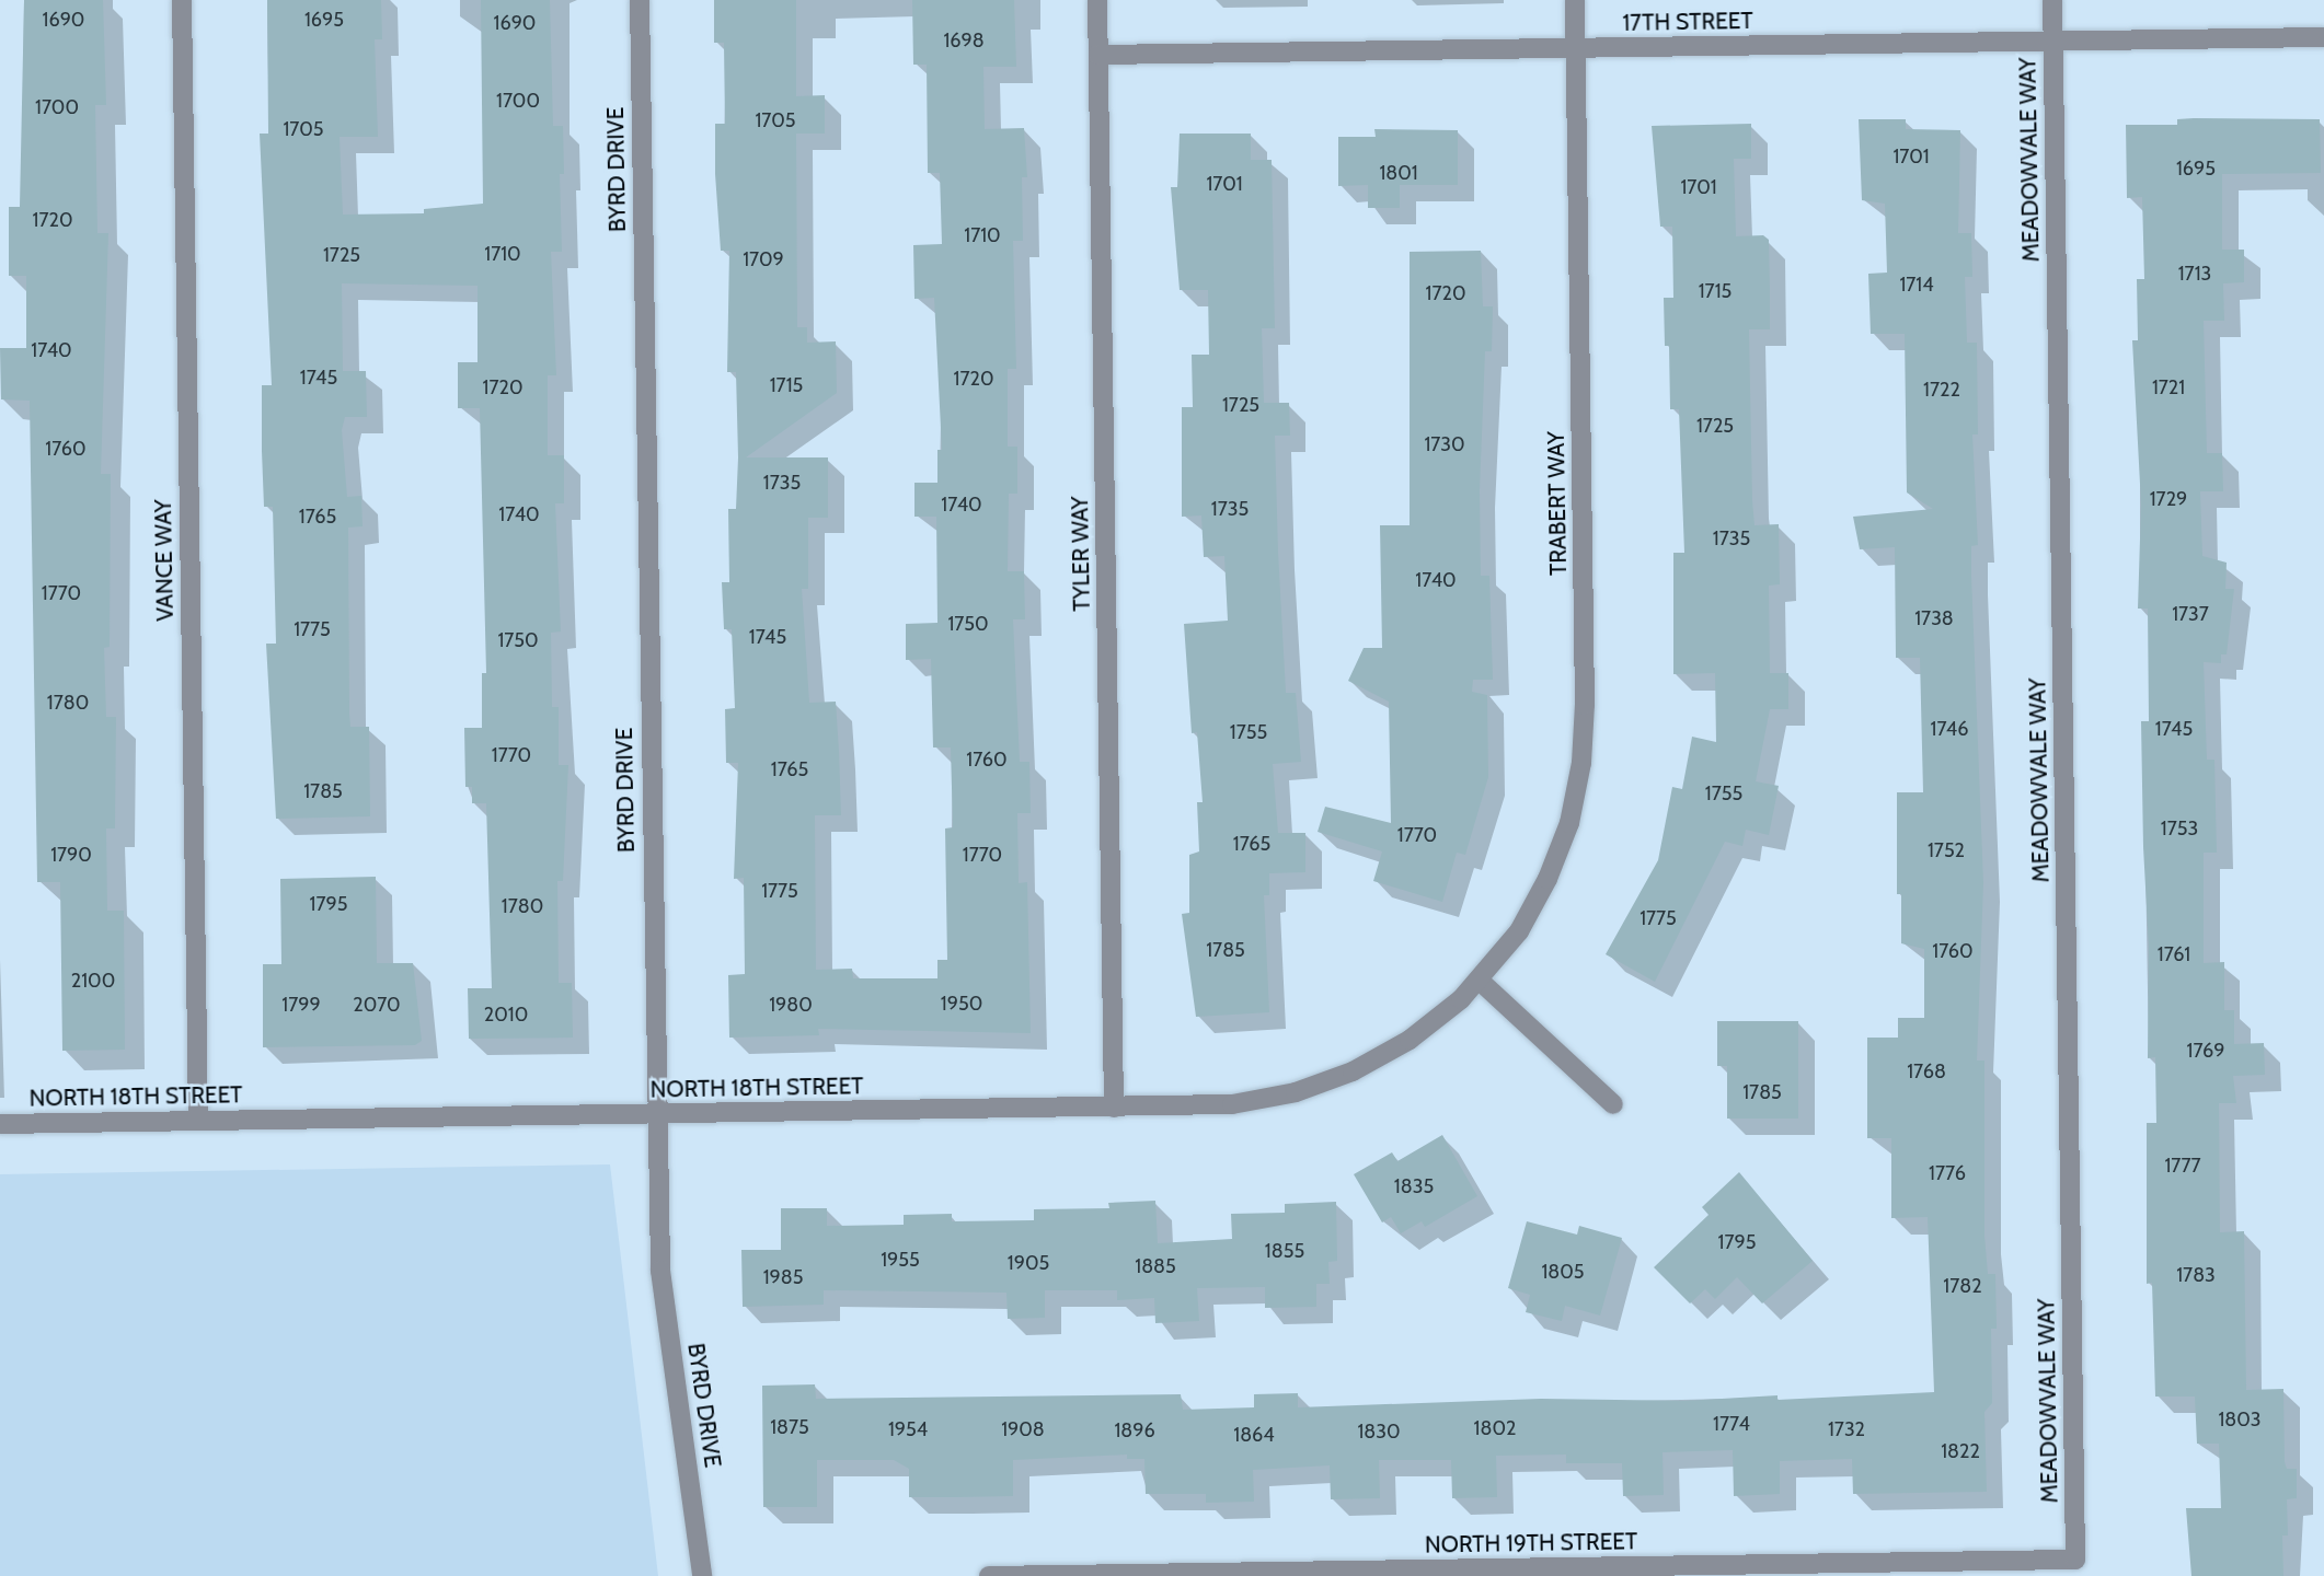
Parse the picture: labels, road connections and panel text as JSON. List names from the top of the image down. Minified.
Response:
{"streets":{"street":["17TH STREET","MEADOWVALE WAY","BYRD DRIVE","TRABERT WAY","TYLER WAY","VANCE WAY","NORTH 18TH STREET","NORTH 19TH STREET"]},"crossings":[["17TH STREET","MEADOWVALE WAY"],["17TH STREET","TRABERT WAY"],["17TH STREET","TYLER WAY"],["MEADOWVALE WAY","NORTH 19TH STREET"],["BYRD DRIVE","NORTH 18TH STREET"],["TRABERT WAY","NORTH 18TH STREET"],["TYLER WAY","NORTH 18TH STREET"],["VANCE WAY","NORTH 18TH STREET"]],"house_numbers":["1690","1695","1690","1698","1700","1700","1705","1705","1701","1695","1801","1701","1701","1720","1710","1710","1725","1709","1713","1714","1715","1720","1740","1745","1720","1715","1720","1721","1722","1725","1725","1730","1760","1735","1729","1740","1735","1740","1765","1735","1740","1770","1737","1738","1750","1775","1745","1750","1780","1746","1745","1755","1770","1760","1765","1785","1755","1753","1770","1765","1752","1790","1770","1775","1795","1780","1775","1785","1760","1761","2100","1950","1799","2070","1980","2010","1769","1768","1785","1777","1776","1835","1795","1855","1955","1905","1885","1805","1783","1985","1782","1803","1774","1875","1802","1954","1908","1732","1896","1830","1864","1822"]}
